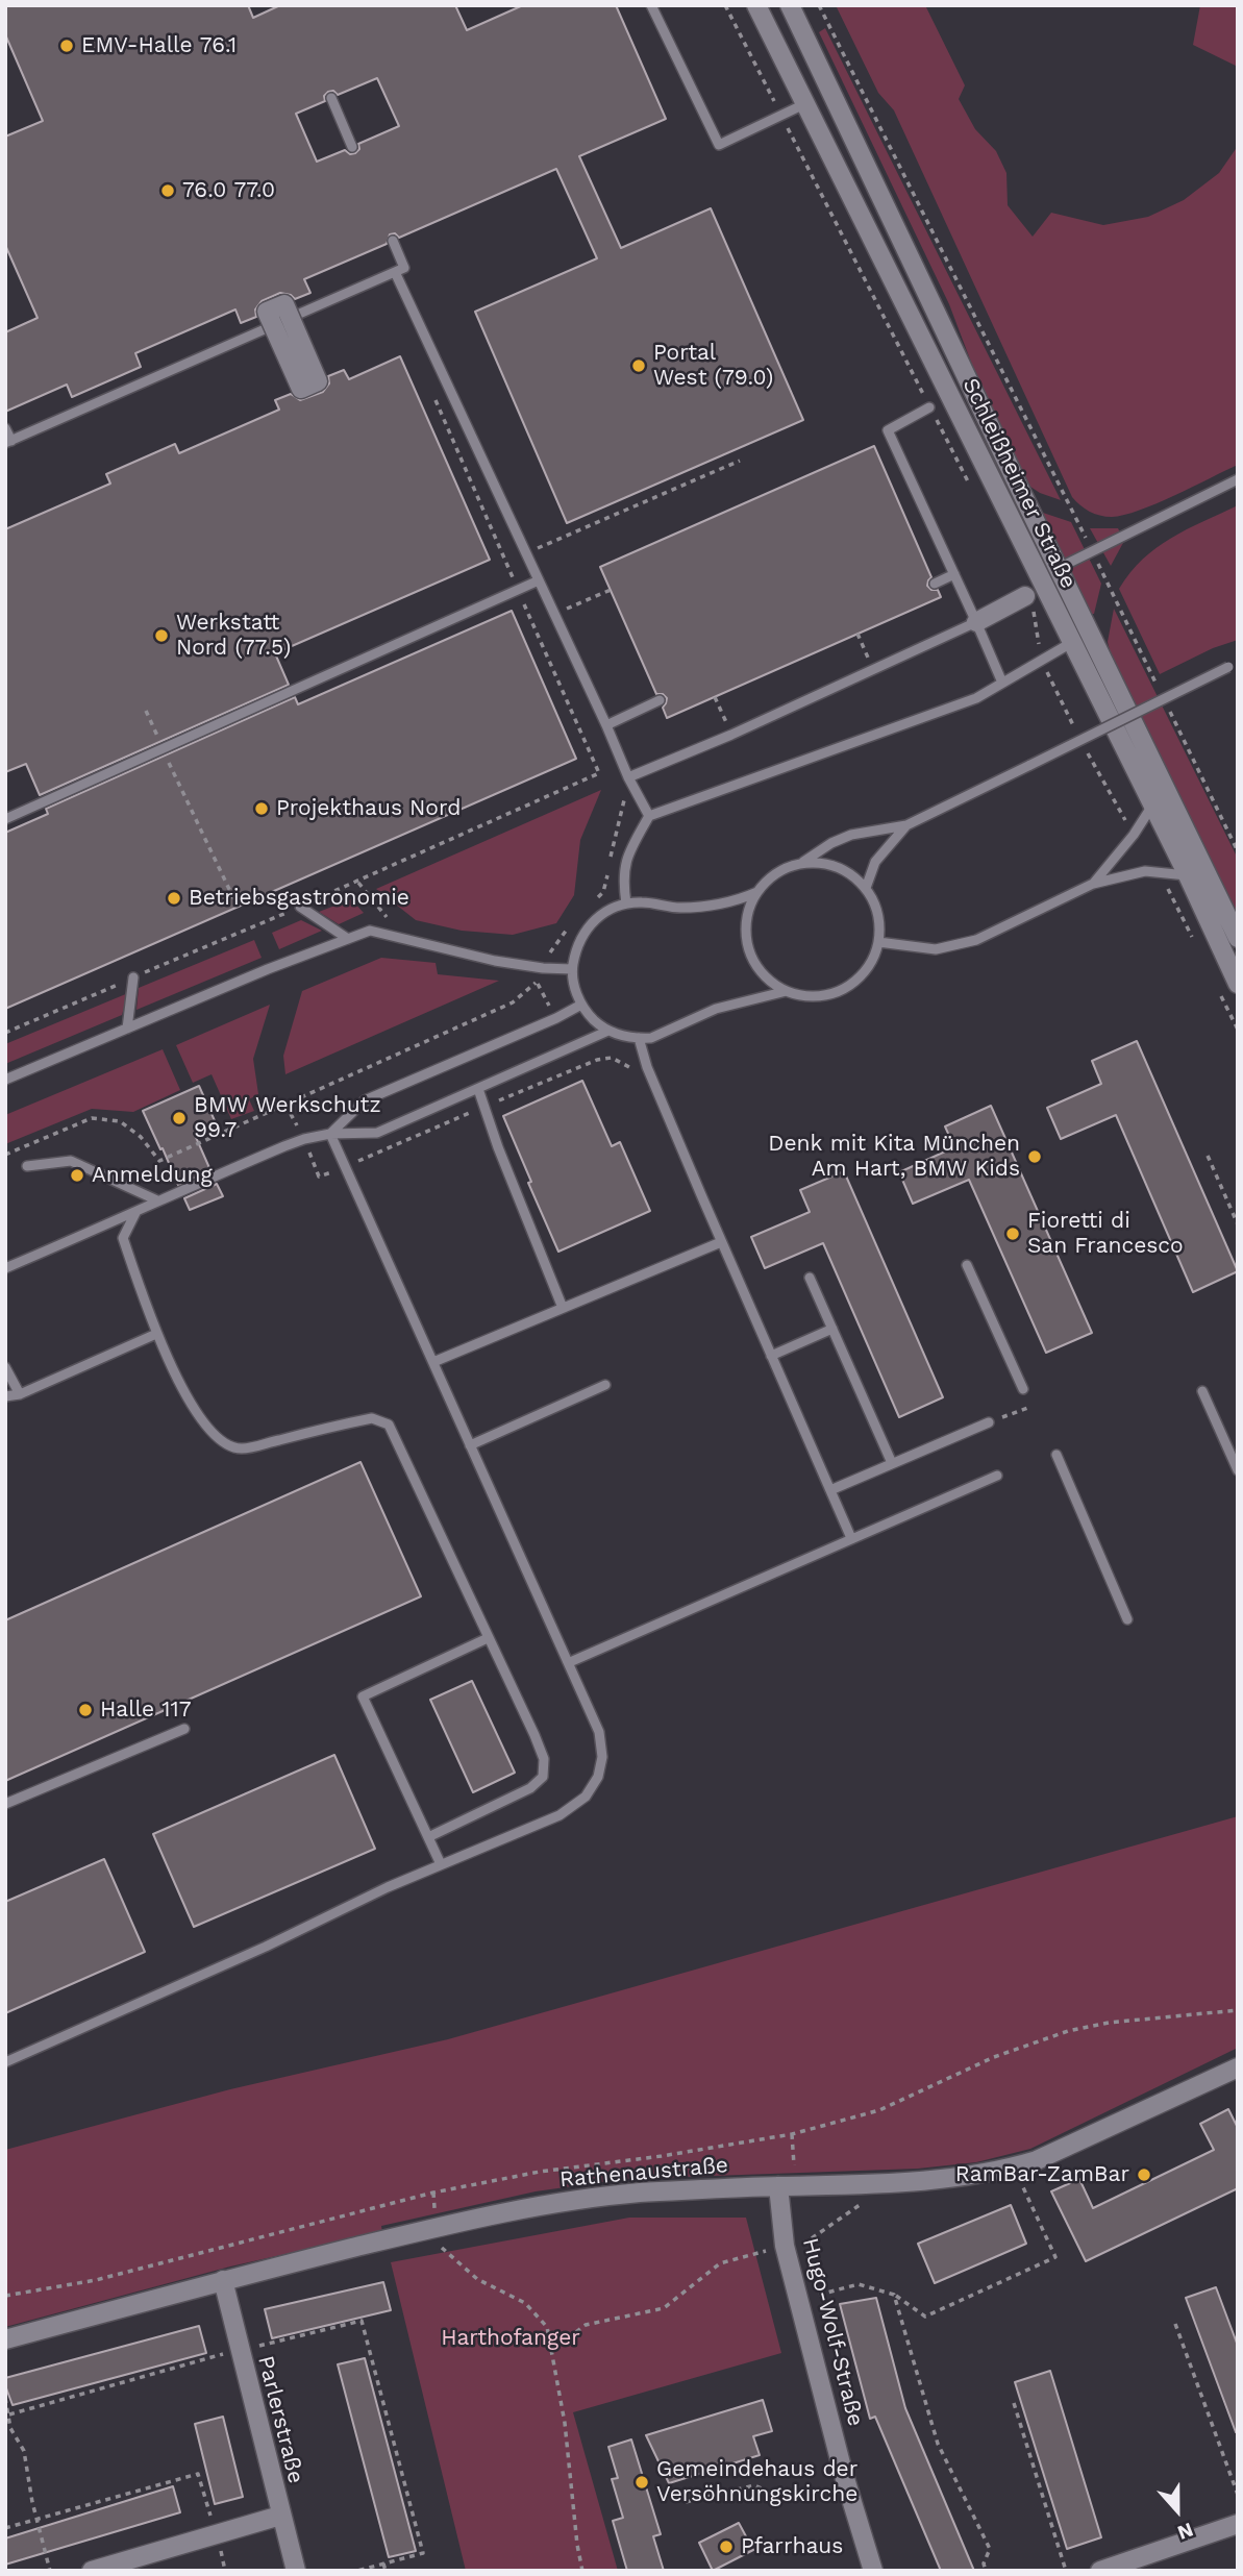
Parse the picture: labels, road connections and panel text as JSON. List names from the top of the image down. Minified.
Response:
{"streets":{"street":["Schleißheimer Straße","Rathenaustraße","Hugo-Wolf-Straße","Parlerstraße"]},"crossings":[["Rathenaustraße","Hugo-Wolf-Straße"],["Rathenaustraße","Parlerstraße"]],"parks":["Harthofanger"],"places":["EMV-Halle 76.1","76.0 77.0","Portal West (79.0)","Werkstatt Nord (77.5)","Projekthaus Nord","Betriebsgastronomie","BMW Werkschutz 99.7","Denk mit Kita München Am Hart, BMW Kids","Anmeldung","Fioretti di San Francesco","Halle 117","RamBar-ZamBar","Gemeindehaus der Versöhnungskirche","Pfarrhaus"],"north":"bottom"}
